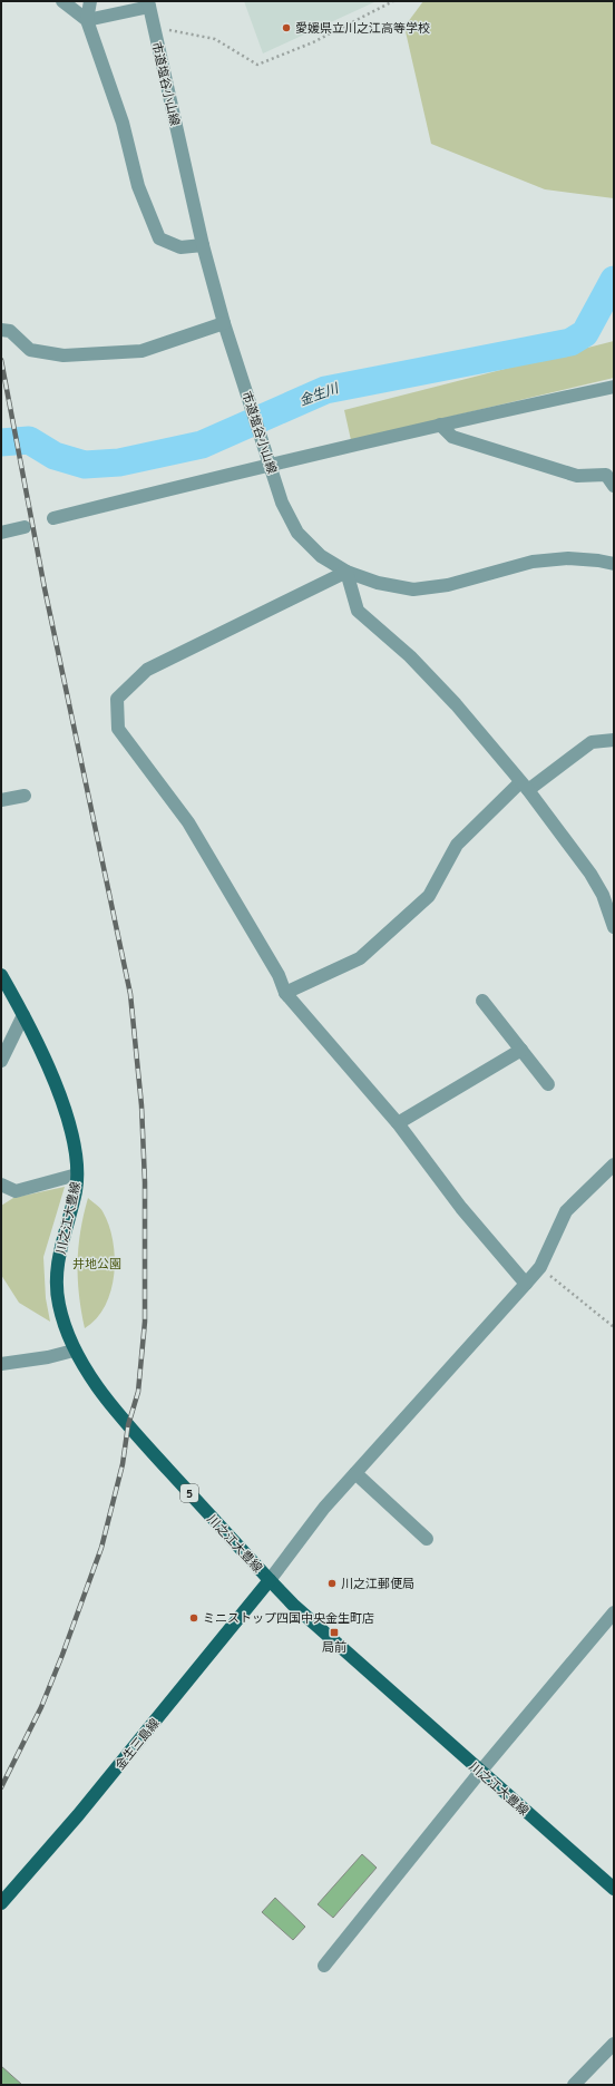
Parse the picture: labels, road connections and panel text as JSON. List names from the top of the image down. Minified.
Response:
{"streets":{"main road":["川之江大豊線","5","金生三島線"],"street":["市道塩谷小山線"]},"crossings":[["川之江大豊線","金生三島線"]],"water":["金生川"],"parks":["井地公園"],"places":{"other":["愛媛県立川之江高等学校","川之江郵便局","ミニストップ四国中央金生町店"],"transit":["局前"]}}
